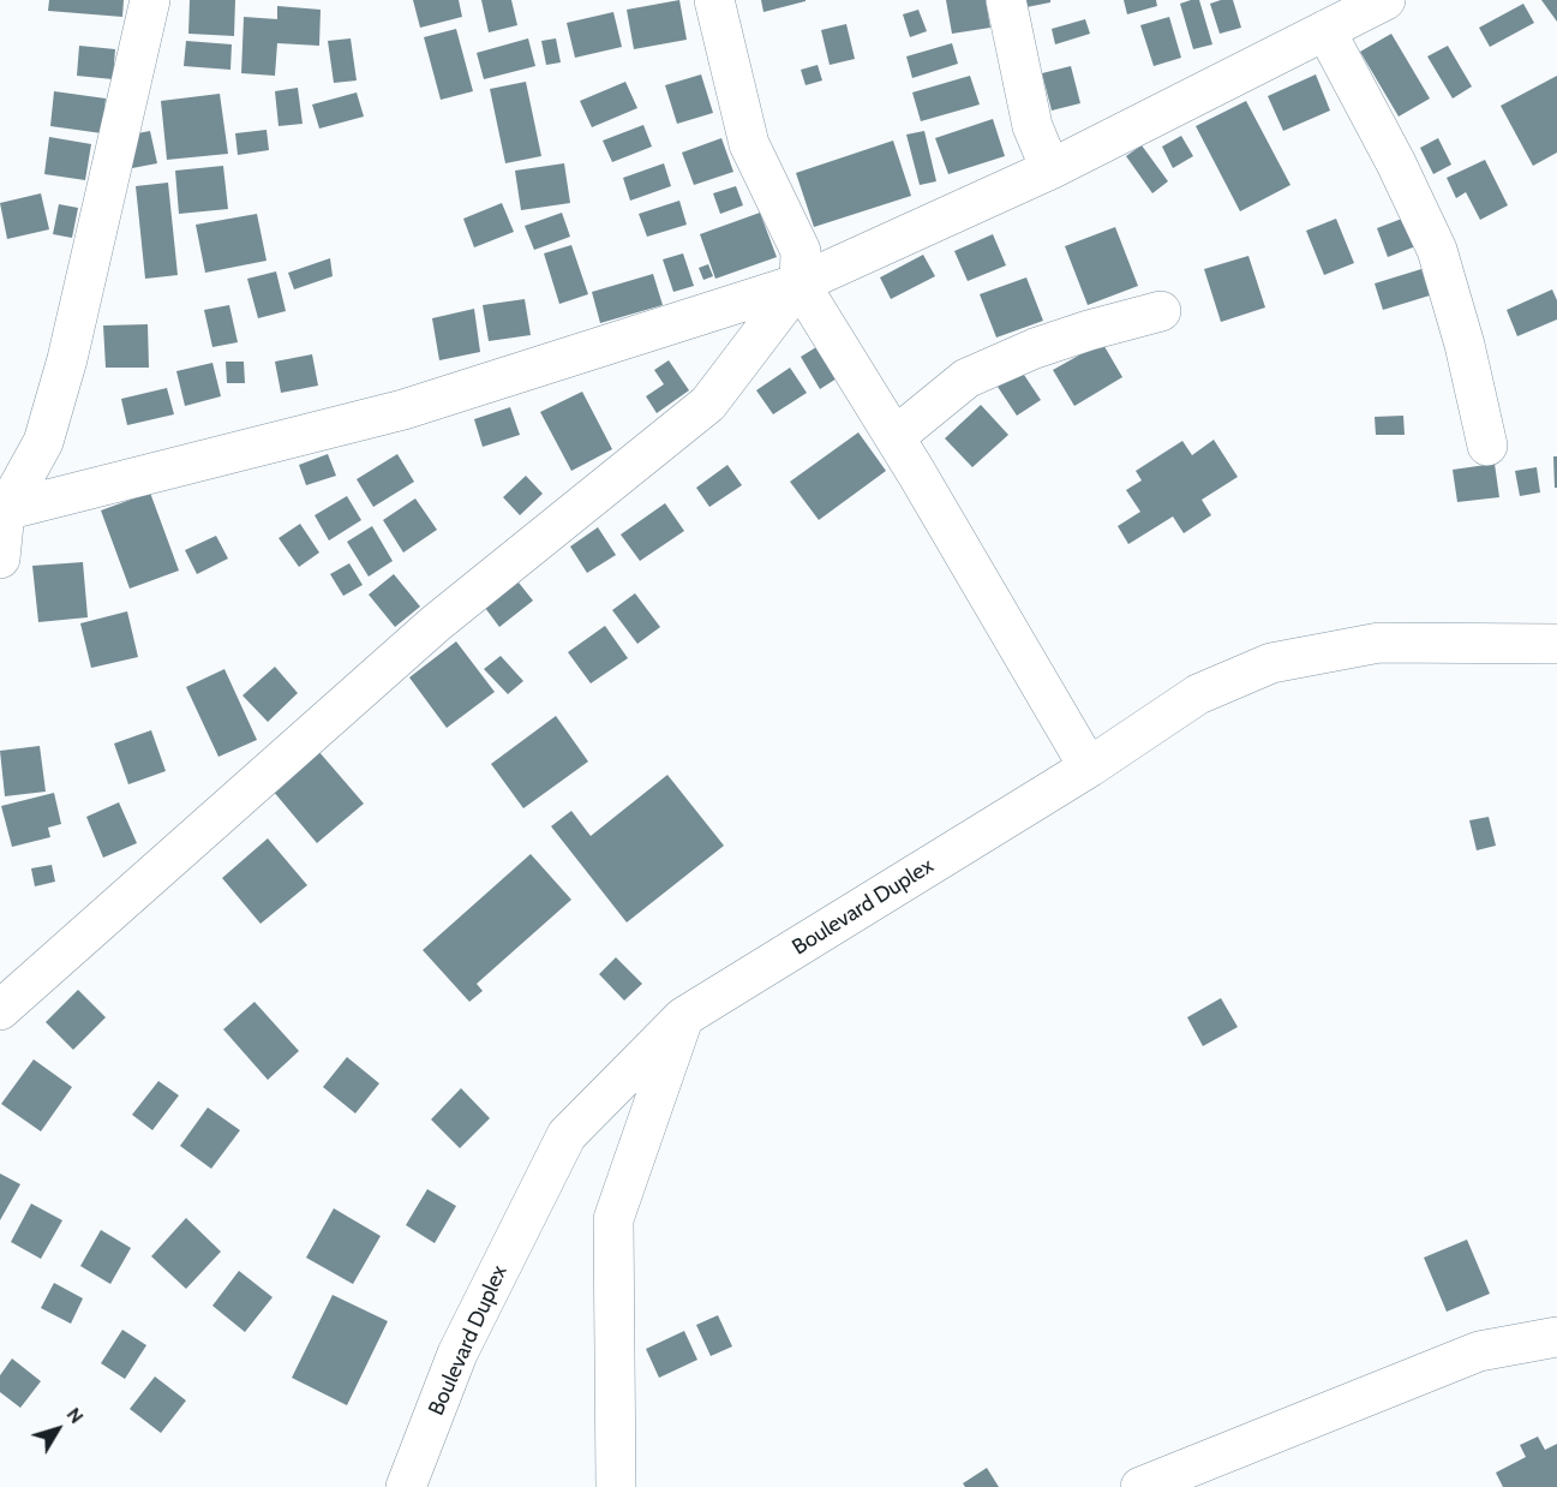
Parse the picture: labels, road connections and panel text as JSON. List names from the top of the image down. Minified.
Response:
{"streets":{"street":["Boulevard Duplex"]},"north":"top right"}
